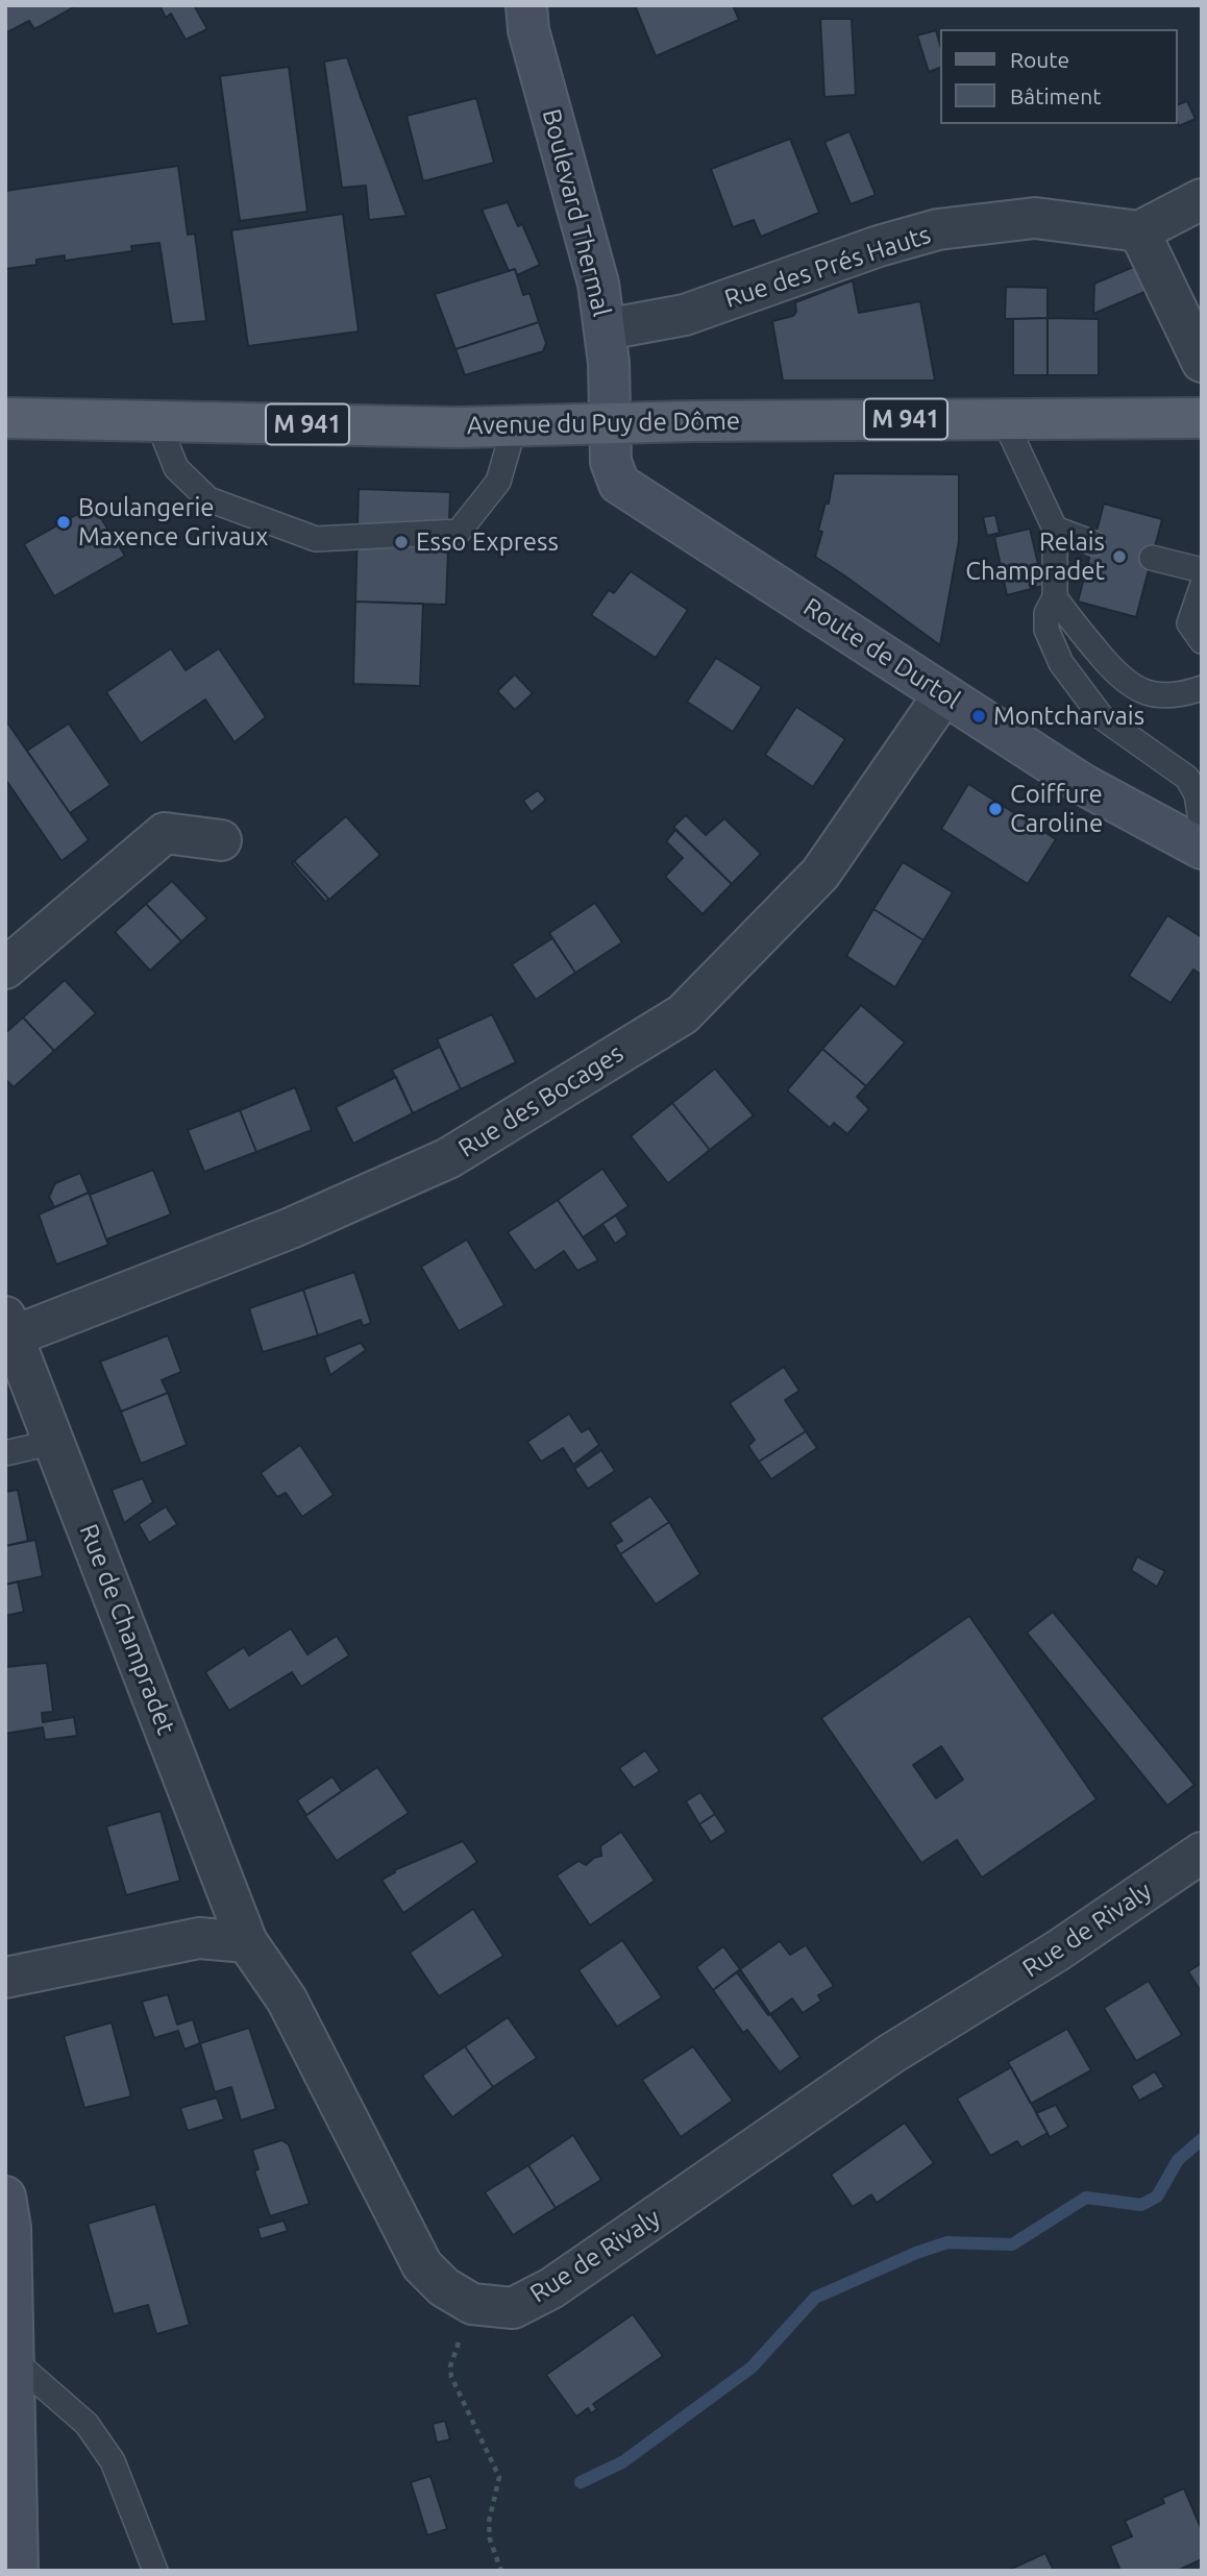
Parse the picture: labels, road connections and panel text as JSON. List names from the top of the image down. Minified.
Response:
{"streets":{"main road":["Boulevard Thermal","M 941","Avenue du Puy de Dôme","Route de Durtol"],"street":["Rue des Prés Hauts","Rue des Bocages","Rue de Champradet","Rue de Rivaly"]},"crossings":[["Boulevard Thermal","Rue des Prés Hauts"],["Boulevard Thermal","Avenue du Puy de Dôme"],["Boulevard Thermal","Route de Durtol"],["Avenue du Puy de Dôme","Route de Durtol"],["Route de Durtol","Rue des Bocages"],["Rue des Bocages","Rue de Champradet"],["Rue de Champradet","Rue de Rivaly"]],"places":["Boulangerie Maxence Grivaux","Esso Express","Relais Champradet","Montcharvais","Coiffure Caroline"],"legend":["Route","Bâtiment"]}
